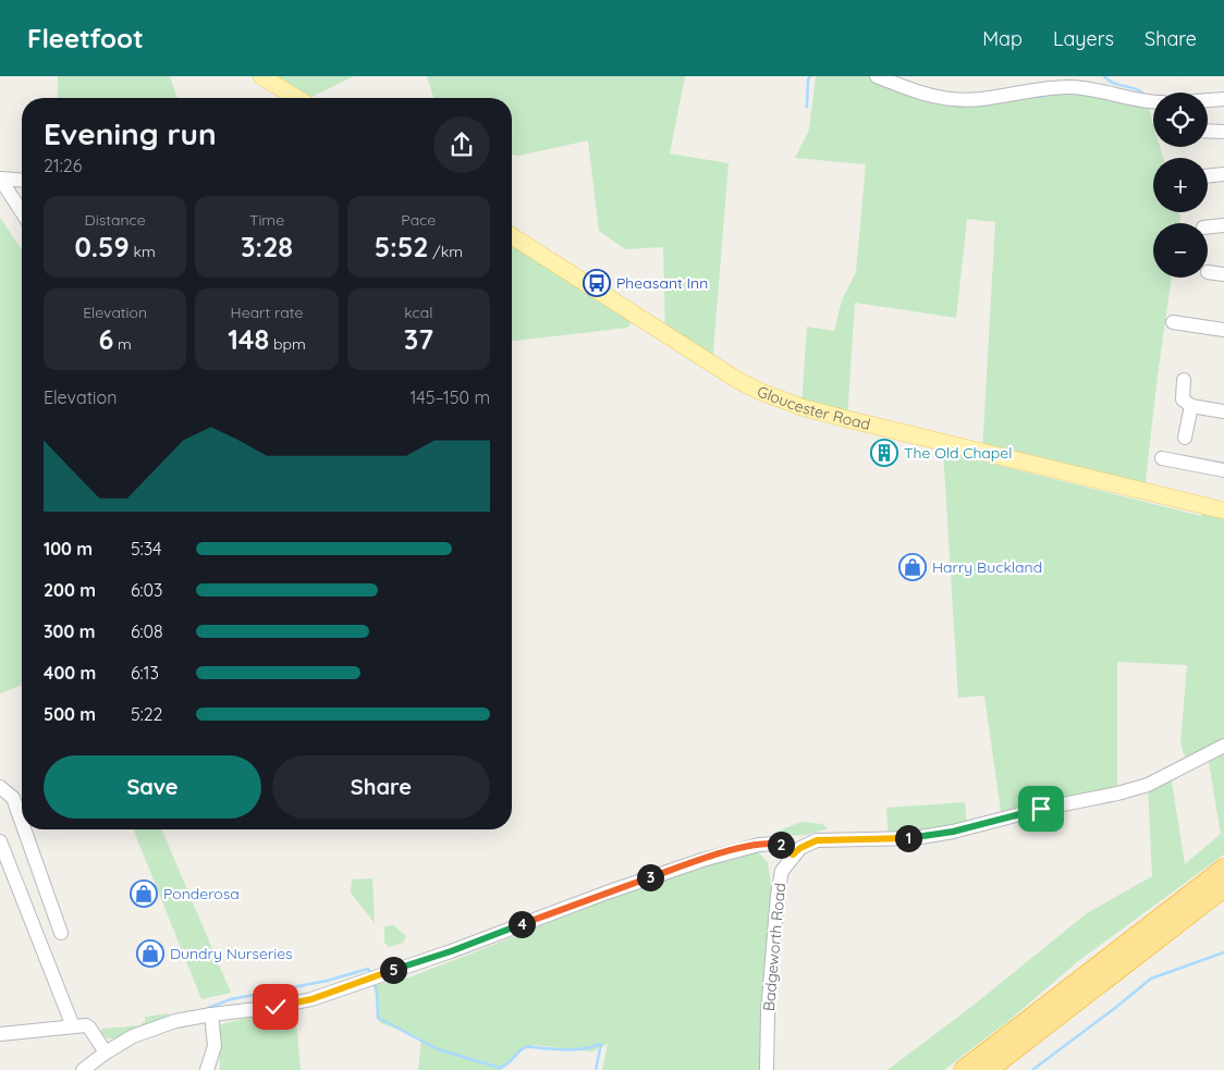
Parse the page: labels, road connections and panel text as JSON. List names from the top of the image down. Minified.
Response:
{"streets":{"main road":["Gloucester Road"],"street":["Badgeworth Road"]},"places":{"bus stop":["Pheasant Inn"],"building":["The Old Chapel"],"shop":["Harry Buckland","Ponderosa","Dundry Nurseries"]},"page":{"header":"Fleetfoot","nav":["Map","Layers","Share"],"map_buttons":["+","−"],"heading":["Evening run","21:26"],"stats":[["Distance","0.59 km"],["Time","3:28"],["Pace","5:52 /km"],["Elevation","6 m"],["Heart rate","148 bpm"],["kcal","37"]],"chart":["Elevation","145–150 m"],"list":[{"name":"100 m","note":"5:34"},{"name":"200 m","note":"6:03"},{"name":"300 m","note":"6:08"},{"name":"400 m","note":"6:13"},{"name":"500 m","note":"5:22"}],"buttons":["Save","Share"],"pins":["1","2","3","4","5"]}}
